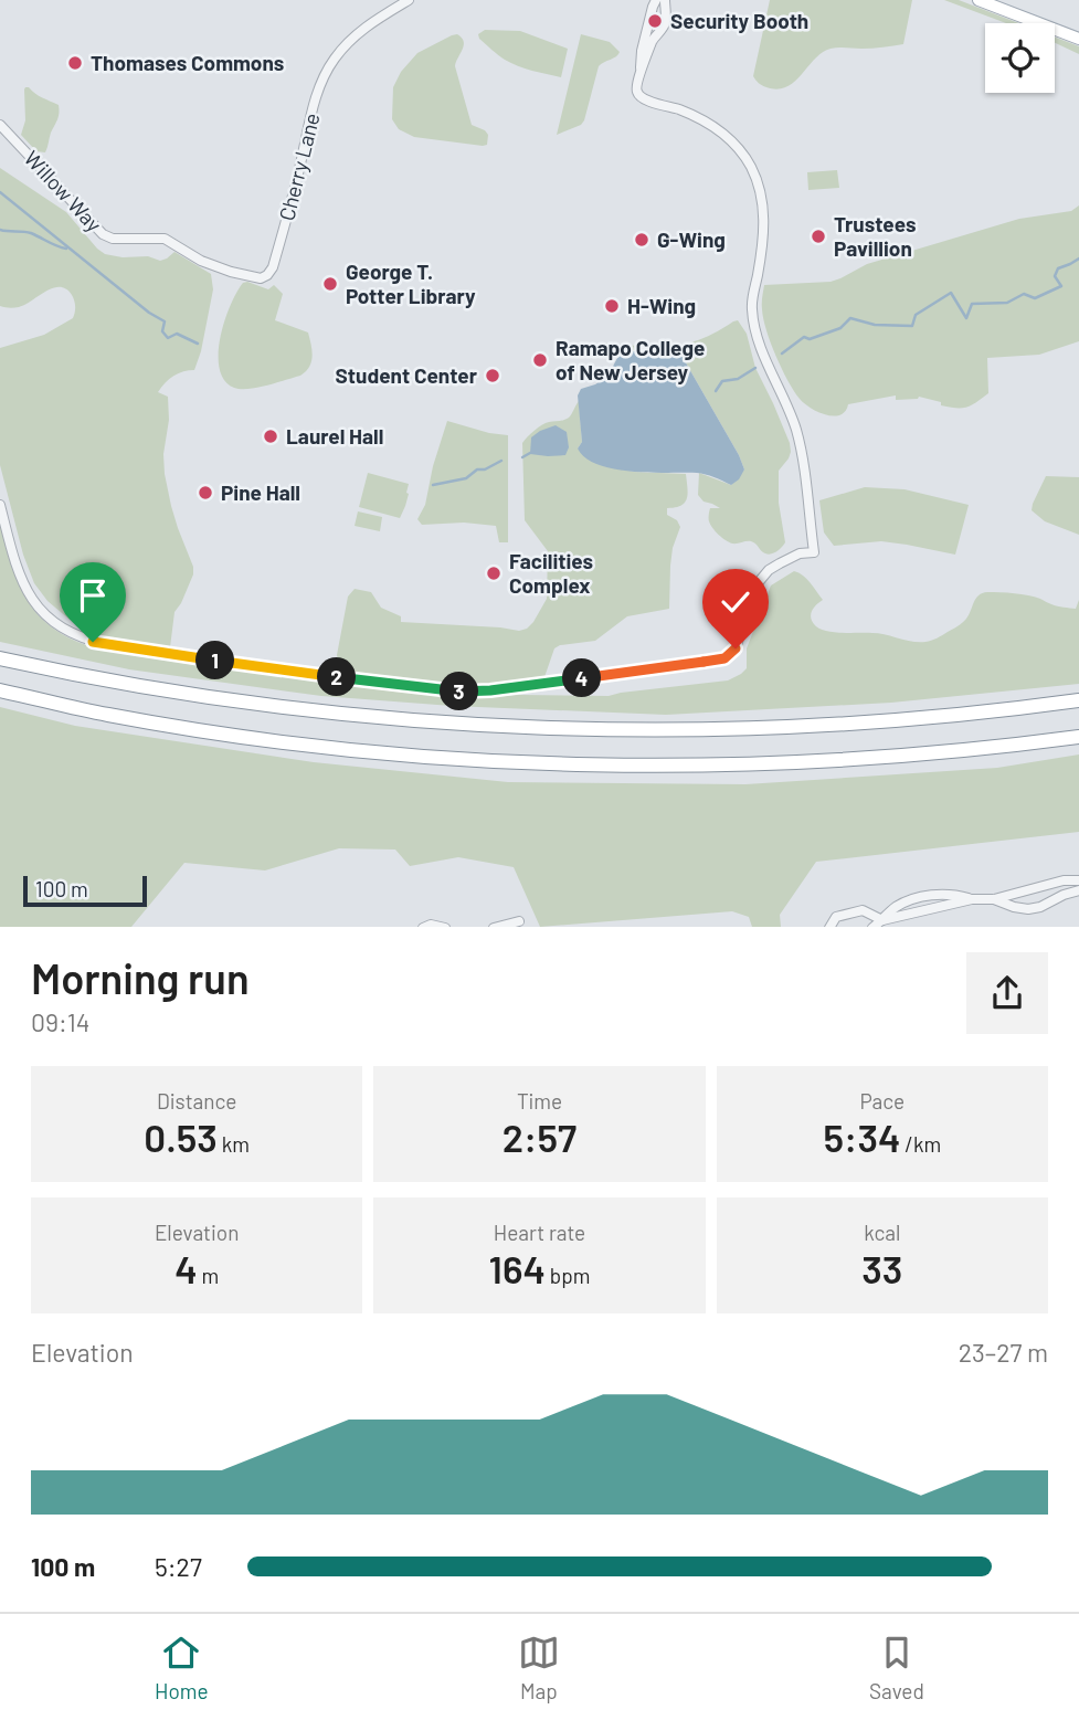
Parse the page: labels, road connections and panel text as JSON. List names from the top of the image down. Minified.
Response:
{"streets":{"street":["Cherry Lane","Willow Way"]},"crossings":[["Cherry Lane","Willow Way"]],"places":["Security Booth","Thomases Commons","Trustees Pavillion","G-Wing","George T. Potter Library","H-Wing","Ramapo College of New Jersey","Student Center","Laurel Hall","Pine Hall","Facilities Complex"],"scale_bar":"100 m","page":{"pins":["1","2","4","3"],"scale":"100 m","heading":["Morning run","09:14"],"stats":[["Distance","0.53 km"],["Time","2:57"],["Pace","5:34 /km"],["Elevation","4 m"],["Heart rate","164 bpm"],["kcal","33"]],"chart":["Elevation","23–27 m"],"list":[{"name":"100 m","note":"5:27"}],"tabs":["Home","Map","Saved"]}}
